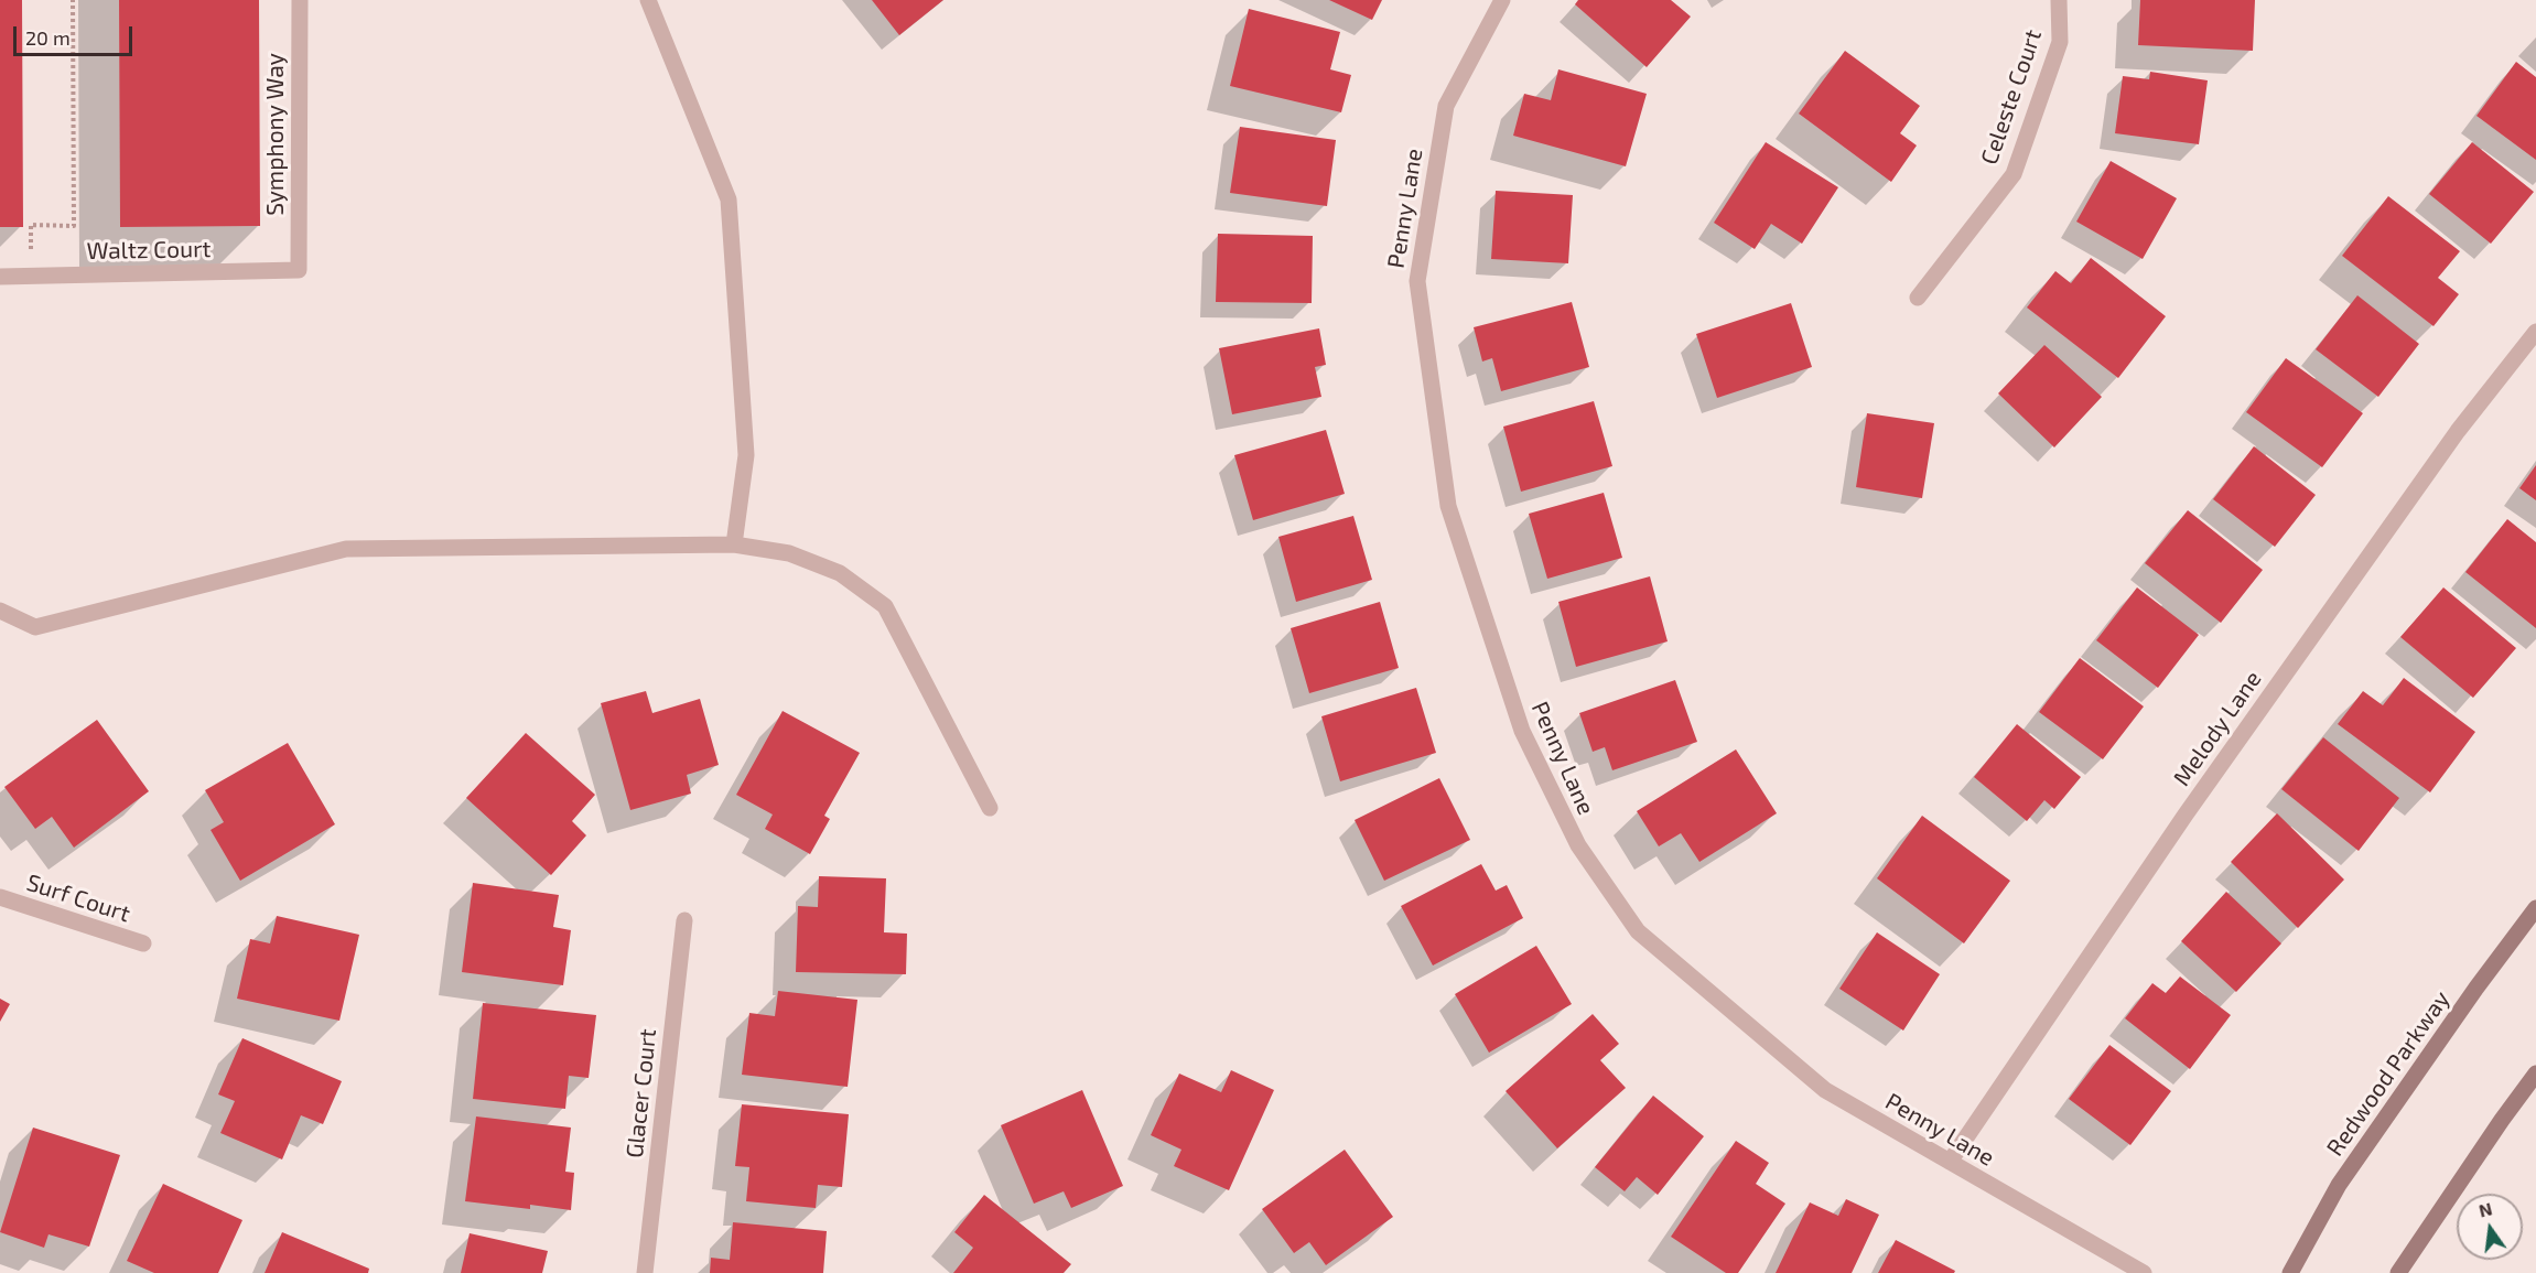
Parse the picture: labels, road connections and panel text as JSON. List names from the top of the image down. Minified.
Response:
{"streets":{"main road":["Redwood Parkway"],"street":["Celeste Court","Symphony Way","Penny Lane","Waltz Court","Melody Lane","Surf Court","Glacer Court"]},"crossings":[["Symphony Way","Waltz Court"],["Penny Lane","Melody Lane"]],"scale_bar":"20 m","north":"top"}
